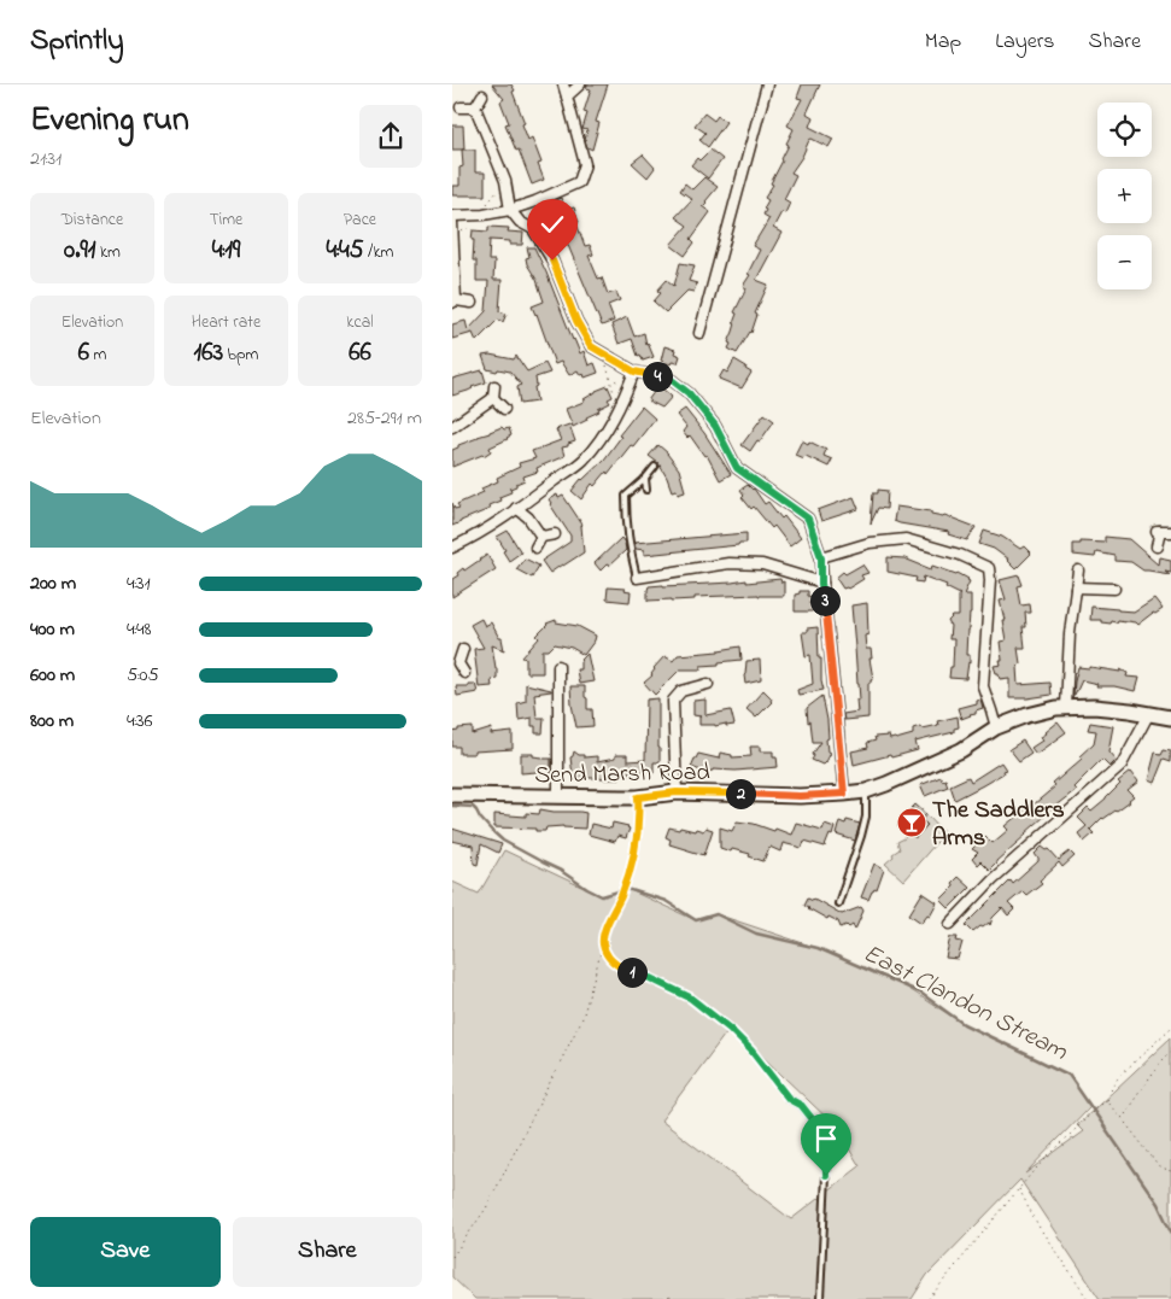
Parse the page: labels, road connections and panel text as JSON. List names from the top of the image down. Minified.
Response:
{"streets":{"main road":["Send Marsh Road"]},"water":["East Clandon Stream"],"places":{"bar":["The Saddlers Arms"]},"page":{"header":"Sprintly","nav":["Map","Layers","Share"],"heading":["Evening run","21:31"],"map_buttons":["+","−"],"stats":[["Distance","0.91 km"],["Time","4:19"],["Pace","4:45 /km"],["Elevation","6 m"],["Heart rate","163 bpm"],["kcal","66"]],"pins":["4","3","2","1"],"chart":["Elevation","285–291 m"],"list":[{"name":"200 m","note":"4:31"},{"name":"400 m","note":"4:48"},{"name":"600 m","note":"5:05"},{"name":"800 m","note":"4:36"}],"buttons":["Save","Share"]}}
